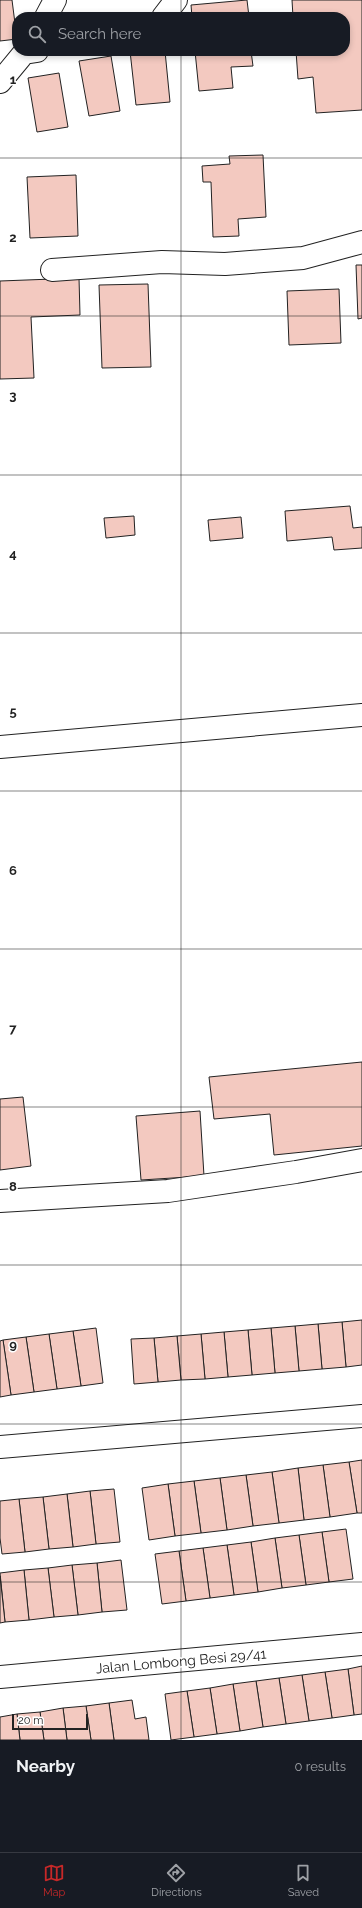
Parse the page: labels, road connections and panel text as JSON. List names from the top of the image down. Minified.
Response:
{"streets":{"street":["Jalan Lombong Besi 29/41"]},"scale_bar":"20 m","page":{"search":"Search here","scale":"20 m","heading":["Nearby","0 results"],"nav":["Map","Directions","Saved"]},"grid":{"rows":["1","2","3","4","5","6","7","8","9"]}}
